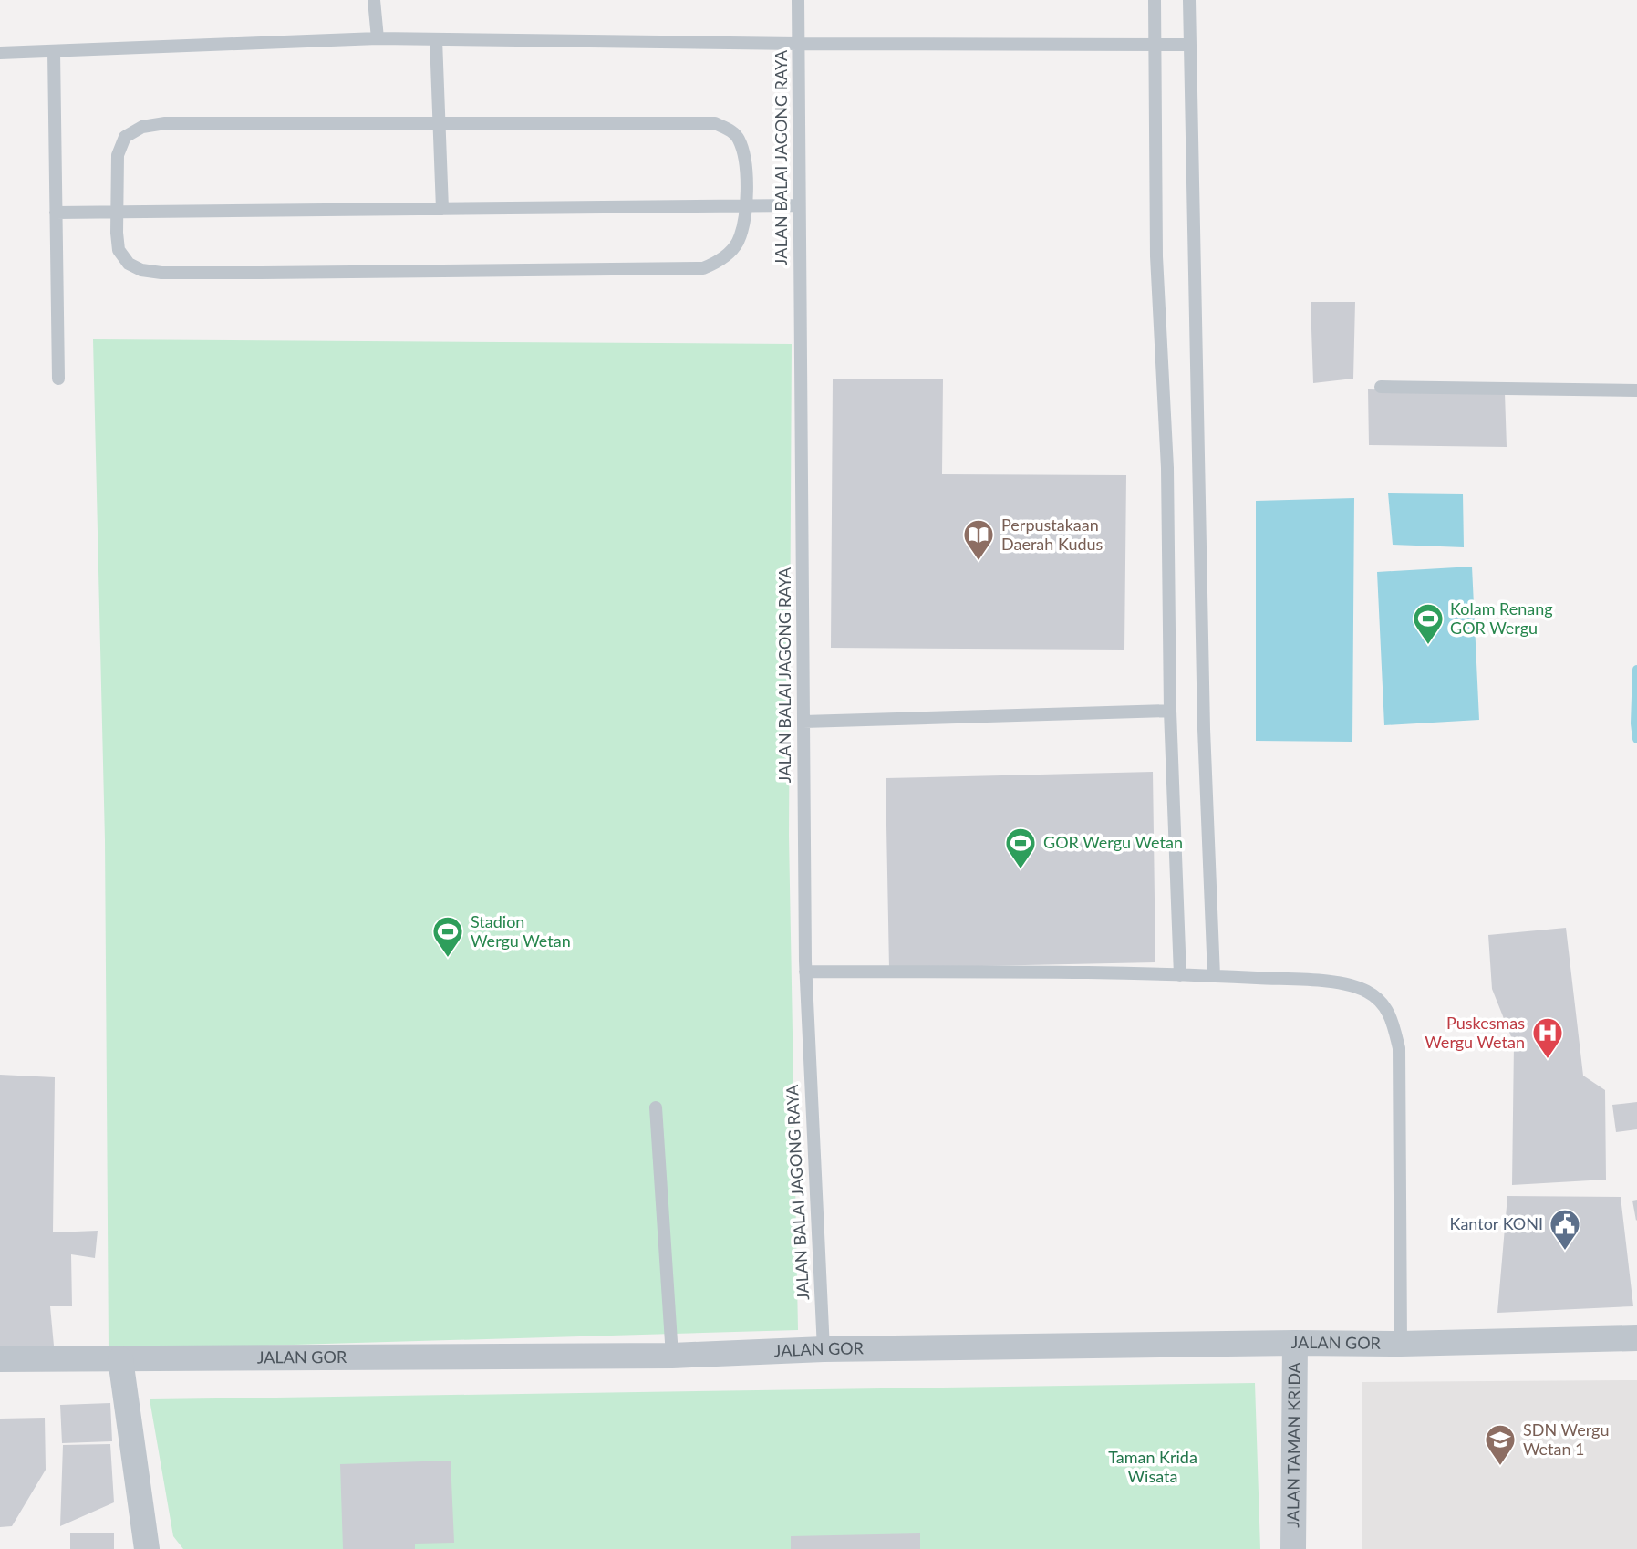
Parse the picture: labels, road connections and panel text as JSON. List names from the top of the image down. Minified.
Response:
{"streets":{"street":["JALAN GOR","JALAN TAMAN KRIDA"],"lane":["JALAN BALAI JAGONG RAYA"]},"crossings":[["JALAN BALAI JAGONG RAYA","JALAN GOR"],["JALAN GOR","JALAN TAMAN KRIDA"]],"parks":["Taman Krida Wisata"],"places":{"library":["Perpustakaan Daerah Kudus"],"sports":["Kolam Renang GOR Wergu","GOR Wergu Wetan","Stadion Wergu Wetan"],"hospital":["Puskesmas Wergu Wetan"],"public building":["Kantor KONI"],"school or university":["SDN Wergu Wetan 1"]}}
